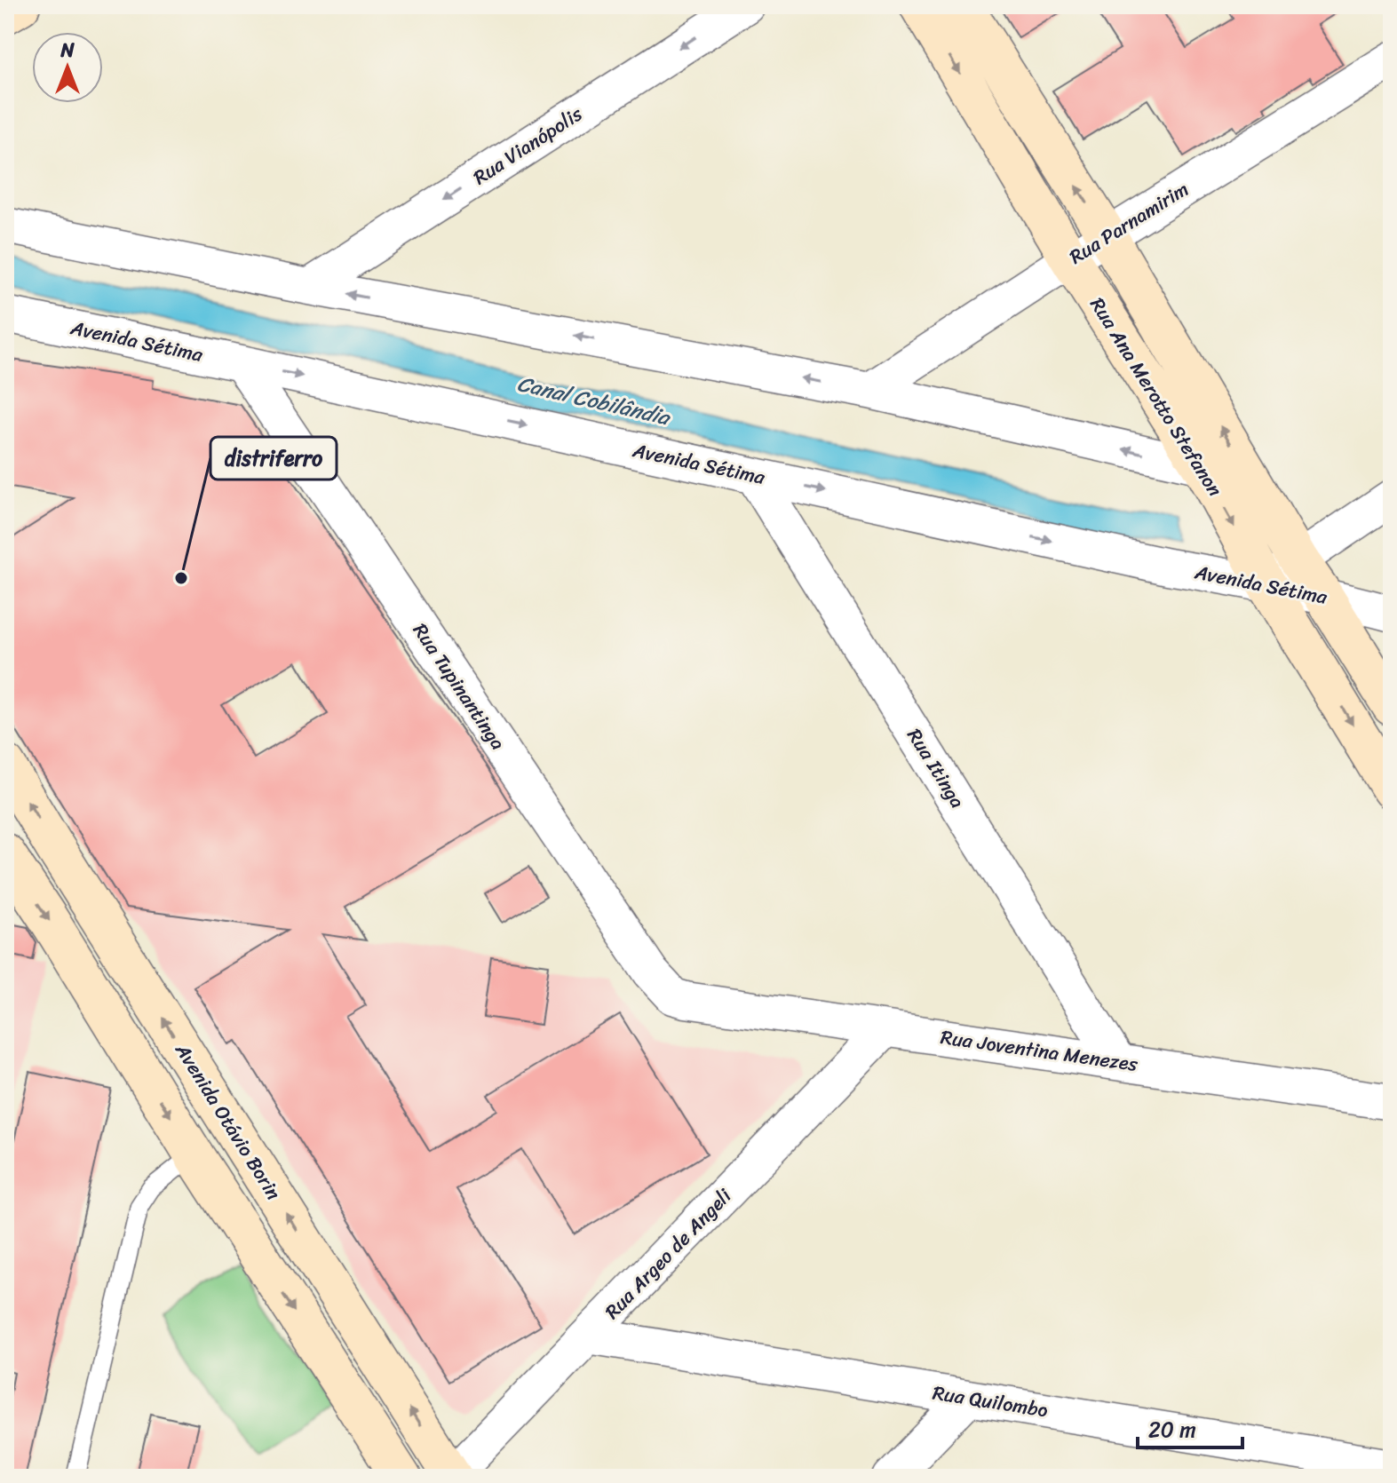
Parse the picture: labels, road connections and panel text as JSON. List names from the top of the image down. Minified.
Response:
{"streets":{"street":["Rua Vianópolis","Rua Parnamirim","Avenida Sétima","Rua Ana Merotto Stefanon","Rua Tupinantinga","Rua Itinga","Rua Joventina Menezes","Avenida Otávio Borin","Rua Argeo de Angeli","Rua Quilombo"]},"crossings":[["Rua Parnamirim","Rua Ana Merotto Stefanon"],["Avenida Sétima","Rua Ana Merotto Stefanon"],["Avenida Sétima","Rua Tupinantinga"],["Avenida Sétima","Rua Itinga"],["Rua Tupinantinga","Rua Joventina Menezes"],["Rua Itinga","Rua Joventina Menezes"],["Rua Joventina Menezes","Rua Argeo de Angeli"],["Avenida Otávio Borin","Rua Argeo de Angeli"],["Rua Argeo de Angeli","Rua Quilombo"]],"one_way":["Rua Vianópolis"],"water":["Canal Cobilândia"],"places":["distriferro"],"scale_bar":"20 m","north":"top"}
